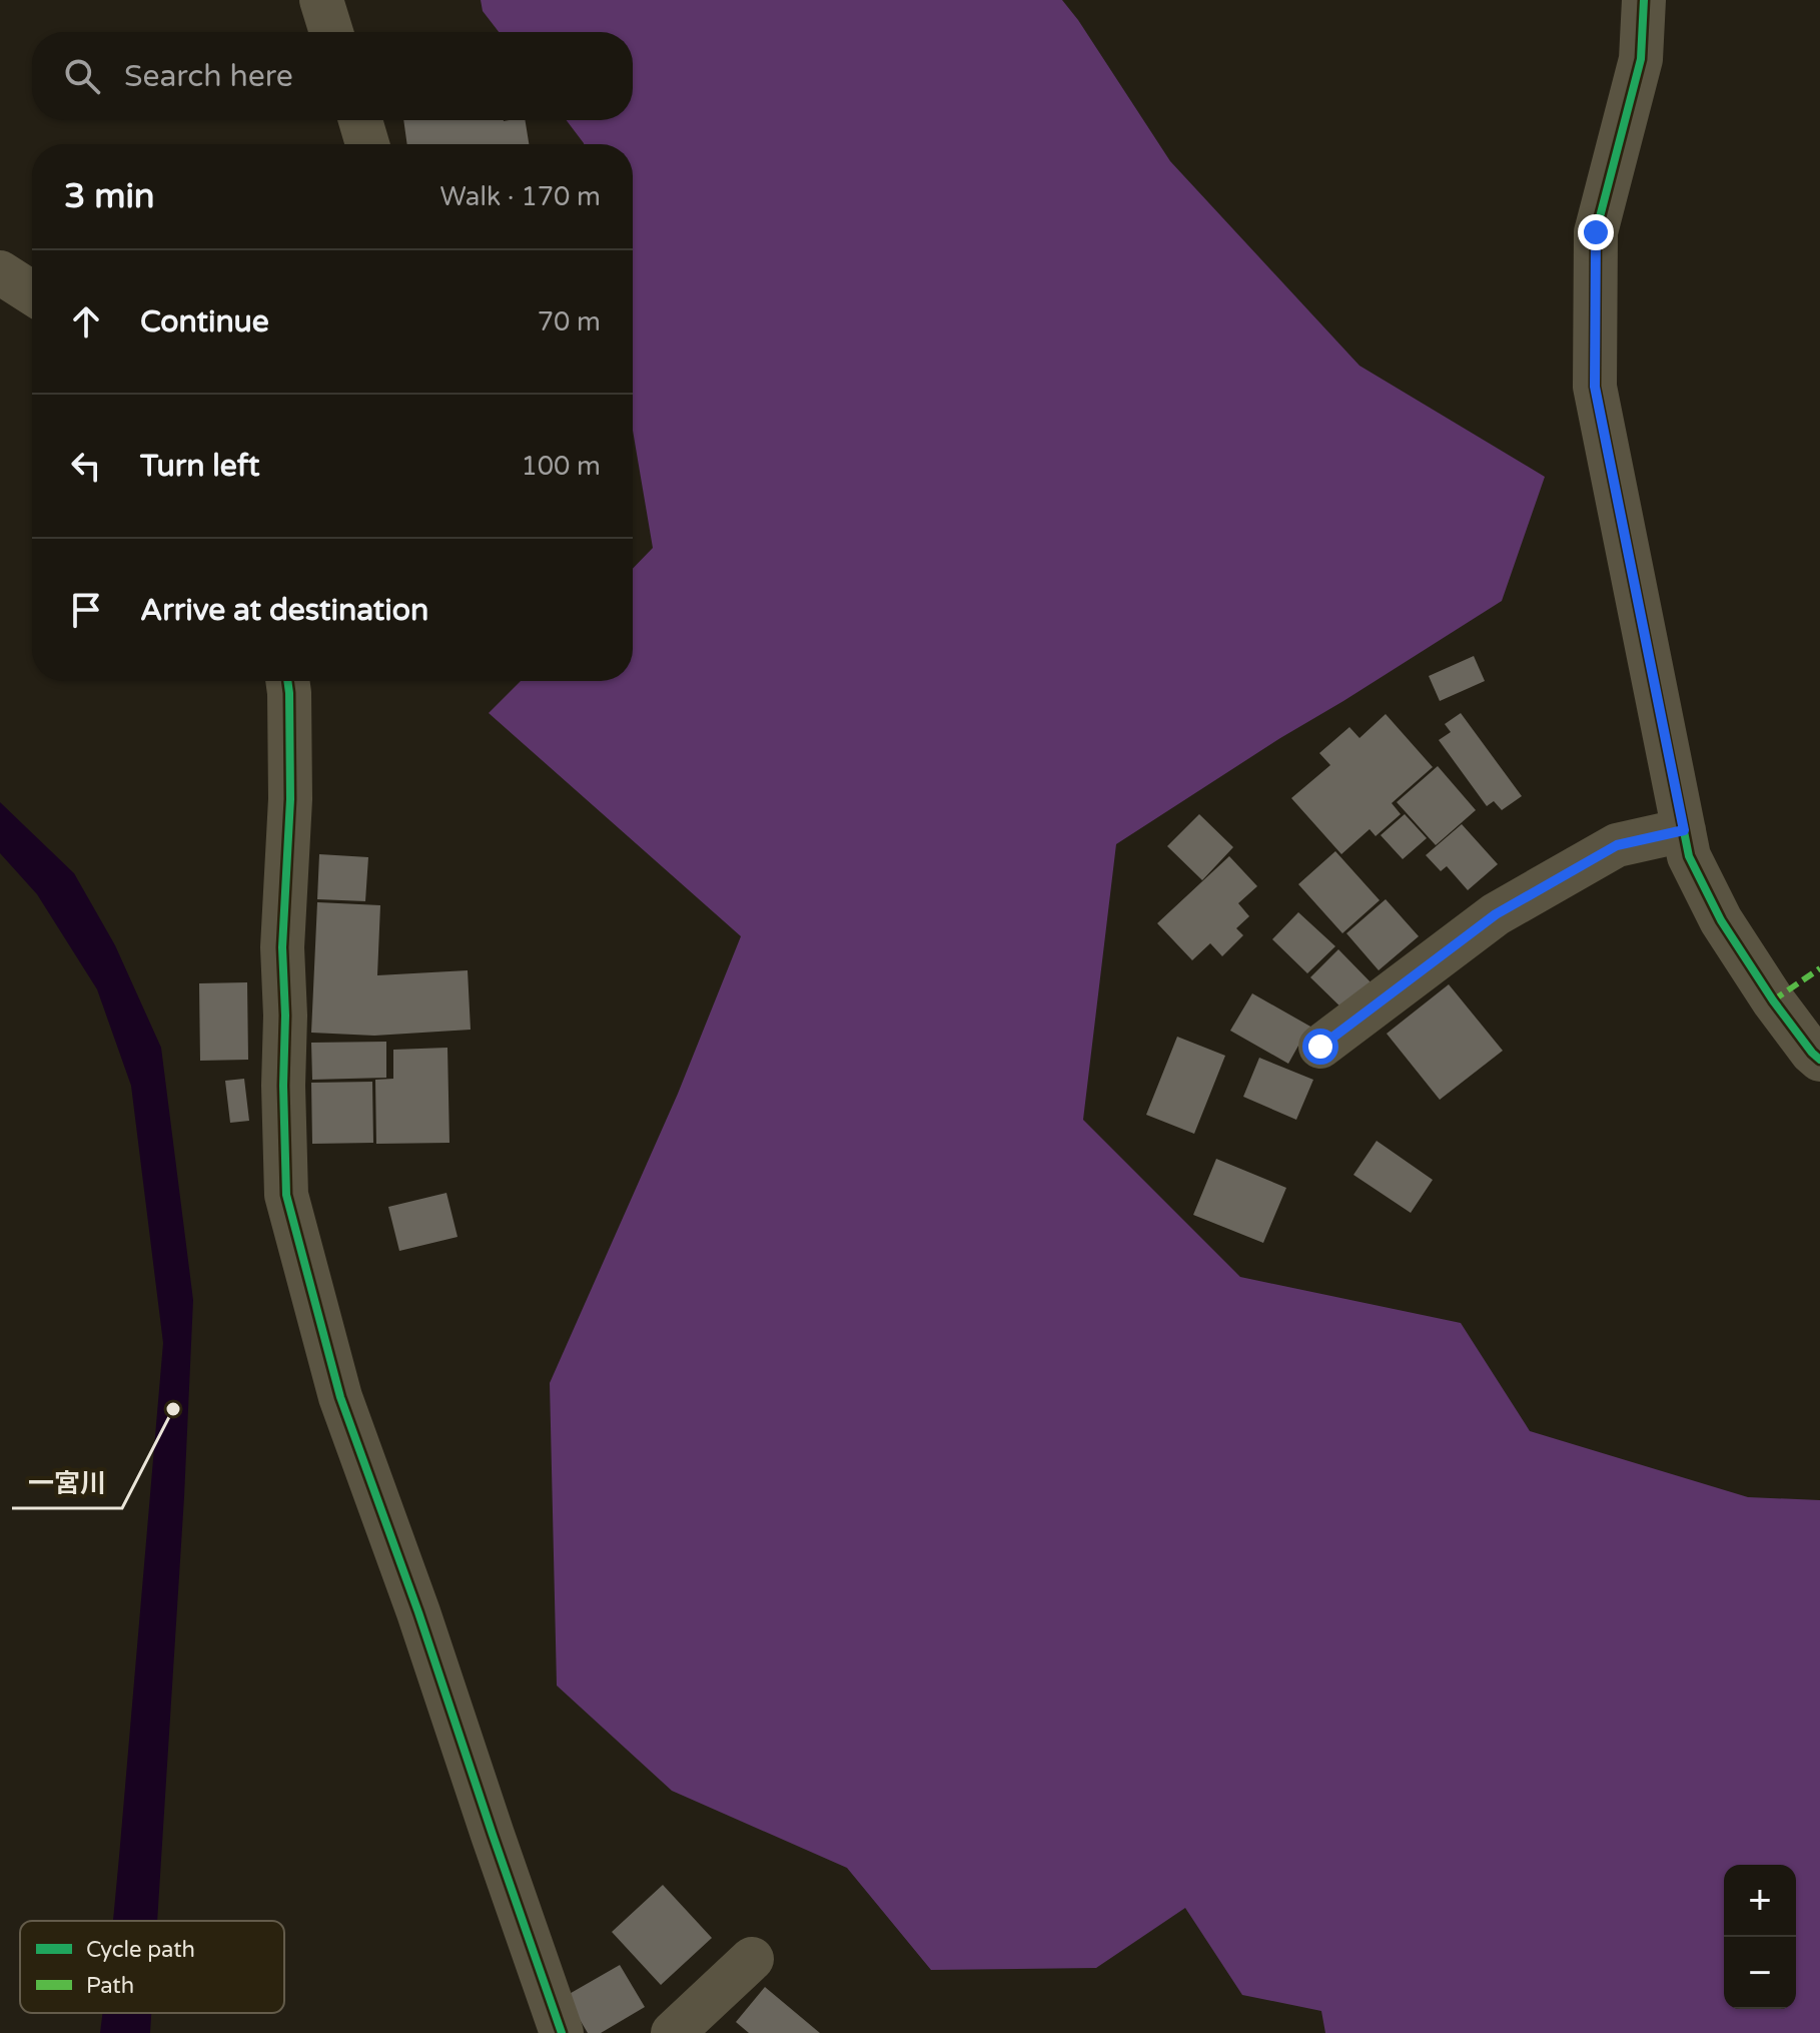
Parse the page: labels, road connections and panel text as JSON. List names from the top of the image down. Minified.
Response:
{"places":["一宮川"],"legend":["Cycle path","Path"],"page":{"search":"Search here","heading":["3 min","Walk · 170 m"],"list":[["Continue","70 m"],["Turn left","100 m"],"Arrive at destination"],"map_buttons":["+","−"]}}
